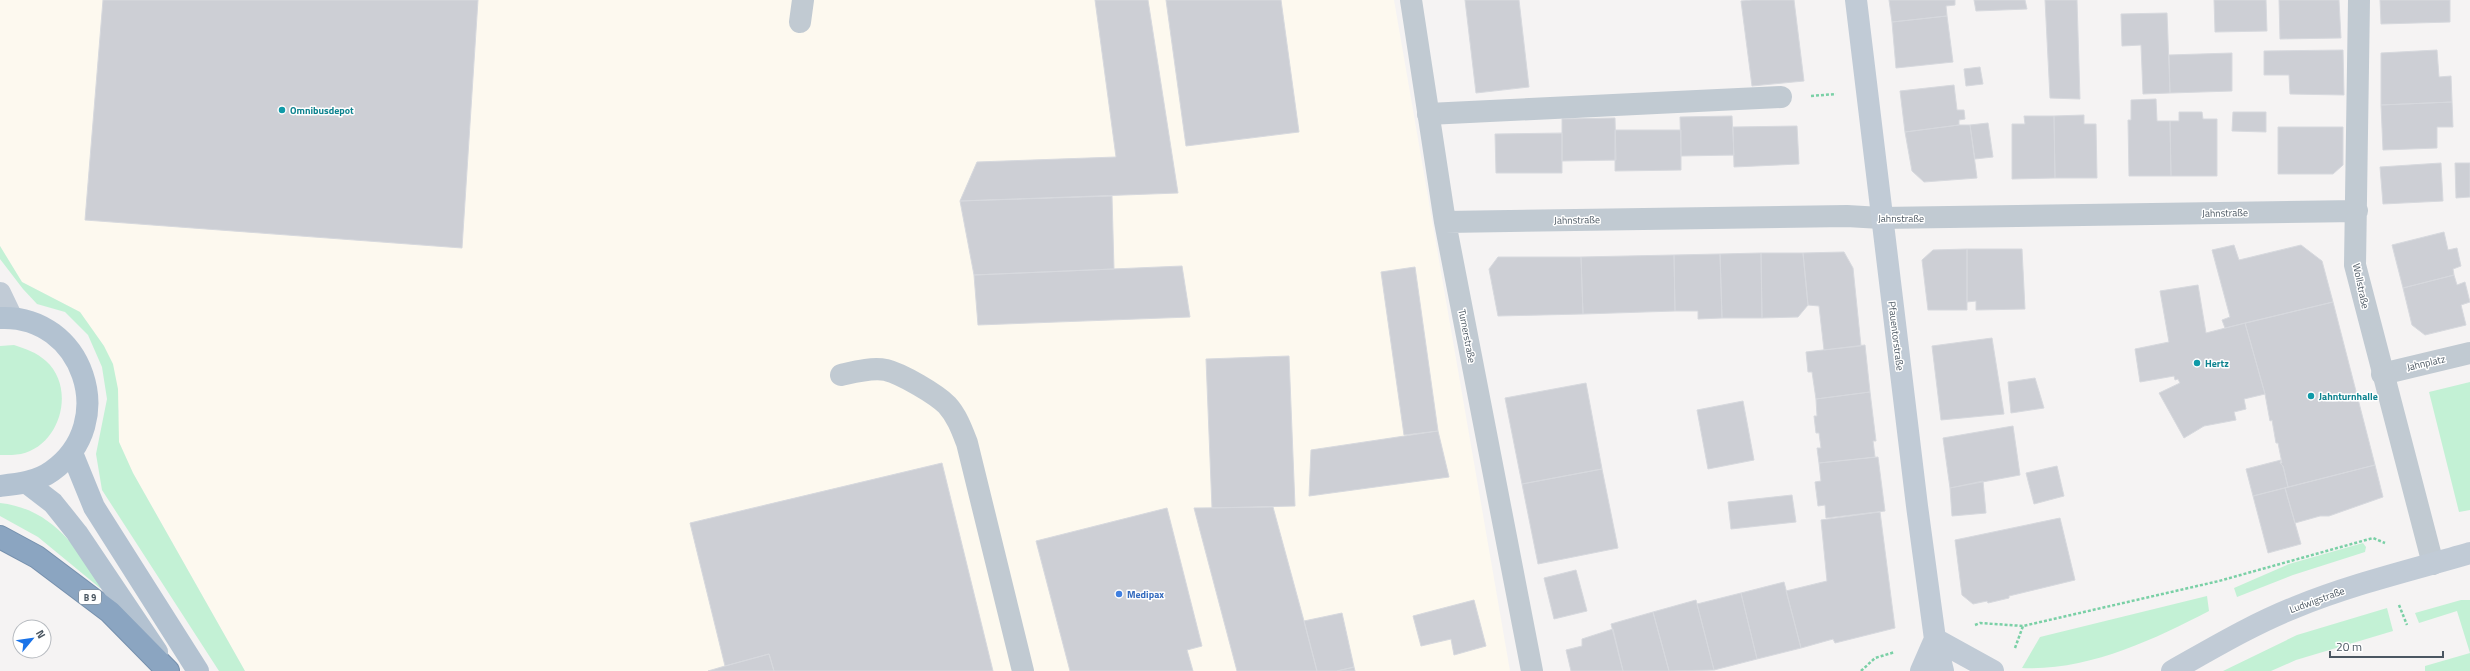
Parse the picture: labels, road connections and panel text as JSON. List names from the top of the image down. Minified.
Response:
{"streets":{"highway":["B 9"],"street":["Jahnstraße","Wollstraße","Turnerstraße","Pfauentorstraße","Jahnplatz","Ludwigstraße"]},"crossings":[["Jahnstraße","Wollstraße"],["Jahnstraße","Turnerstraße"],["Jahnstraße","Pfauentorstraße"],["Wollstraße","Jahnplatz"],["Wollstraße","Ludwigstraße"]],"places":["Omnibusdepot","Hertz","Jahnturnhalle","Medipax"],"scale_bar":"20 m","north":"top right"}
